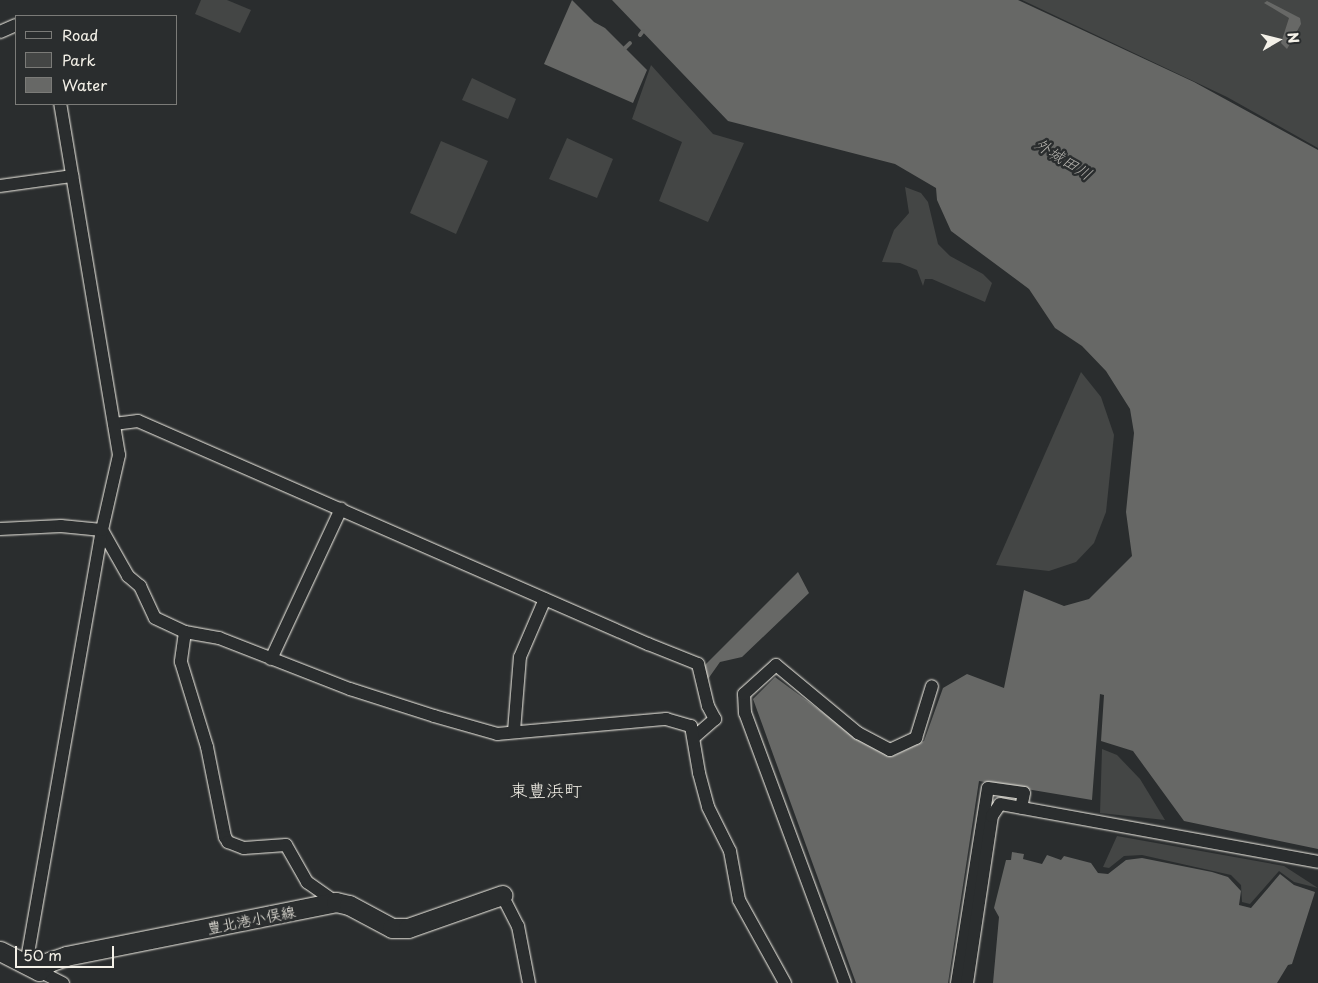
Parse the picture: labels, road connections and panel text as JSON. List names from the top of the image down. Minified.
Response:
{"streets":{"main road":["豊北港小俣線"]},"districts":["東豊浜町"],"water":["外城田川"],"legend":["Road","Park","Water"],"scale_bar":"50 m","north":"right"}
